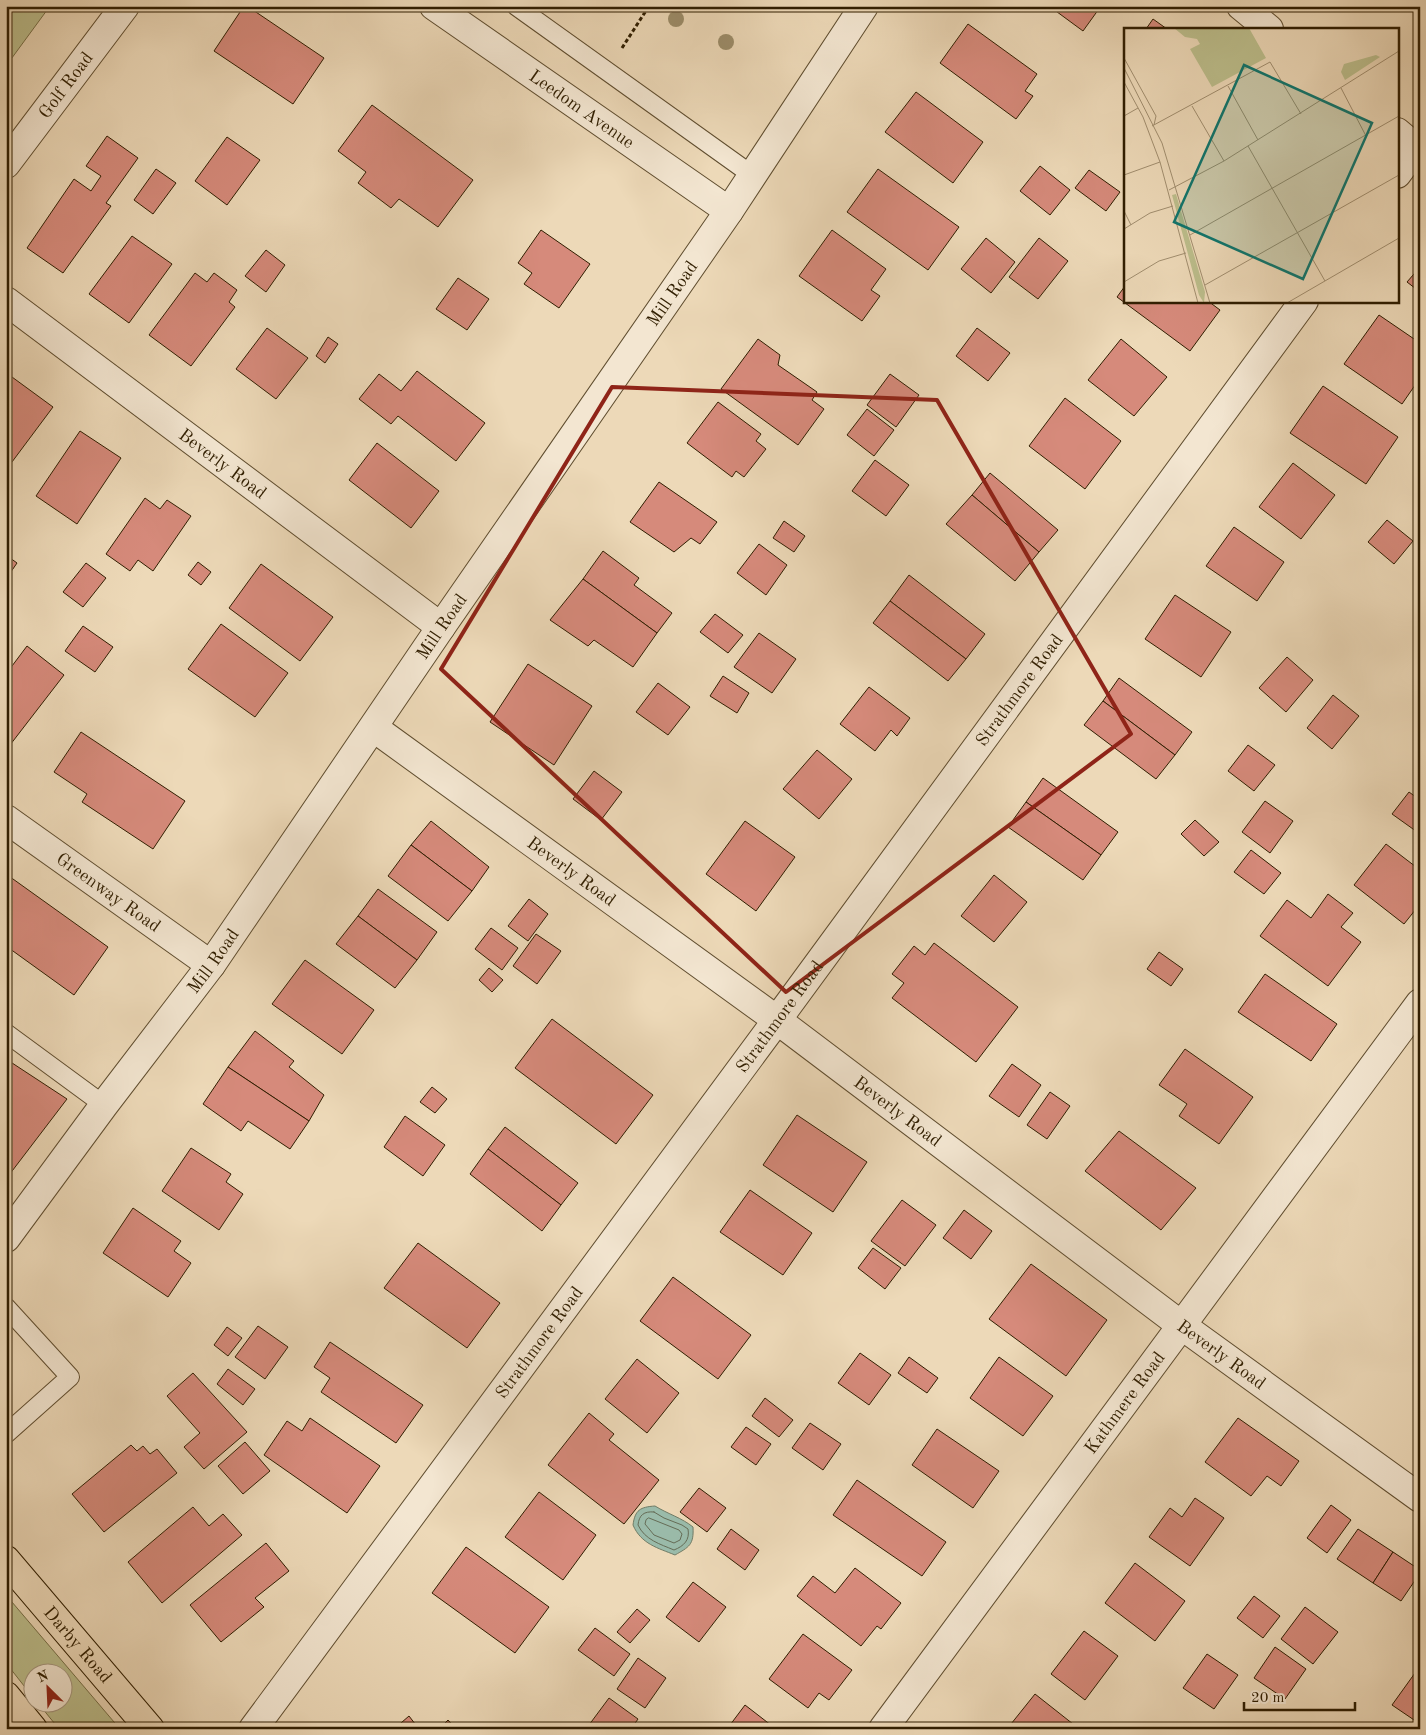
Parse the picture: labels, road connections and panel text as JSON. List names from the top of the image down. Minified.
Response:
{"streets":{"main road":["Darby Road"],"street":["Golf Road","Leedom Avenue","Mill Road","Beverly Road","Strathmore Road","Greenway Road","Kathmere Road"]},"crossings":[["Leedom Avenue","Mill Road"],["Mill Road","Beverly Road"],["Mill Road","Greenway Road"],["Beverly Road","Strathmore Road"],["Beverly Road","Kathmere Road"]],"scale_bar":"20 m","north":"top left"}
